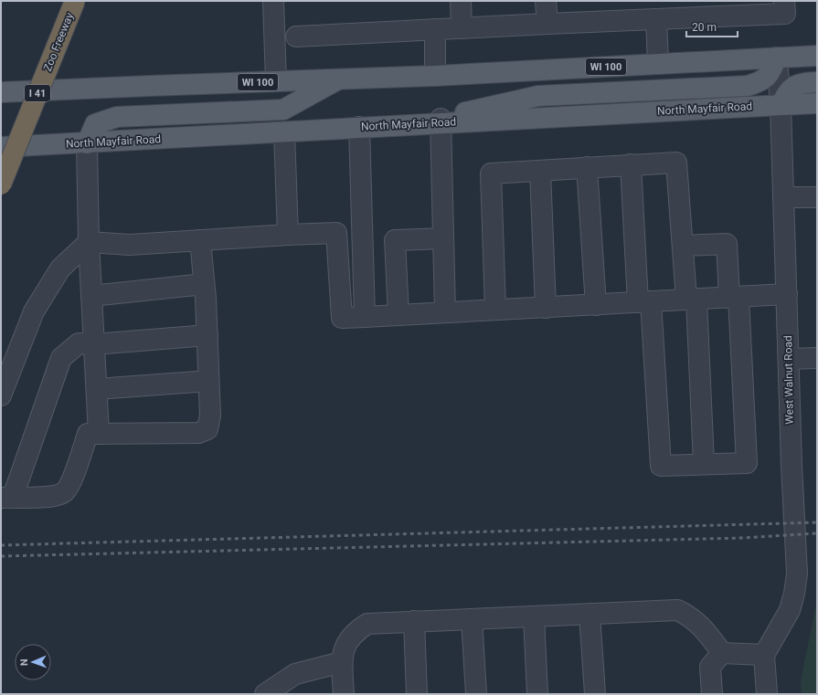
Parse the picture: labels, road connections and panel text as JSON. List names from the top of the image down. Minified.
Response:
{"streets":{"highway":["Zoo Freeway","I 41"],"main road":["WI 100","North Mayfair Road"],"street":["West Walnut Road"]},"crossings":[["WI 100","West Walnut Road"],["North Mayfair Road","West Walnut Road"]],"scale_bar":"20 m","north":"left"}
